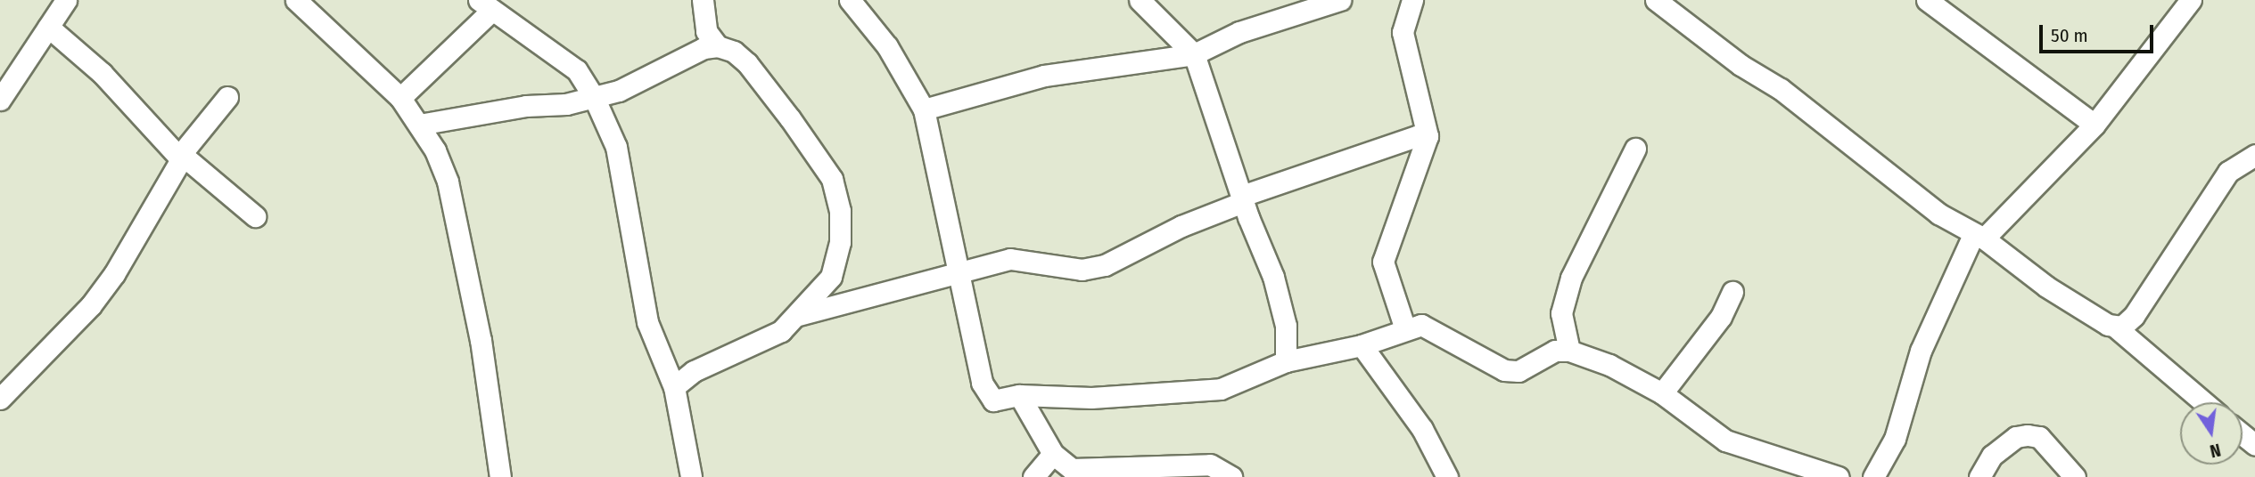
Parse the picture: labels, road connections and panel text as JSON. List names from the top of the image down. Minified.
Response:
{"scale_bar":"50 m","north":"bottom"}
